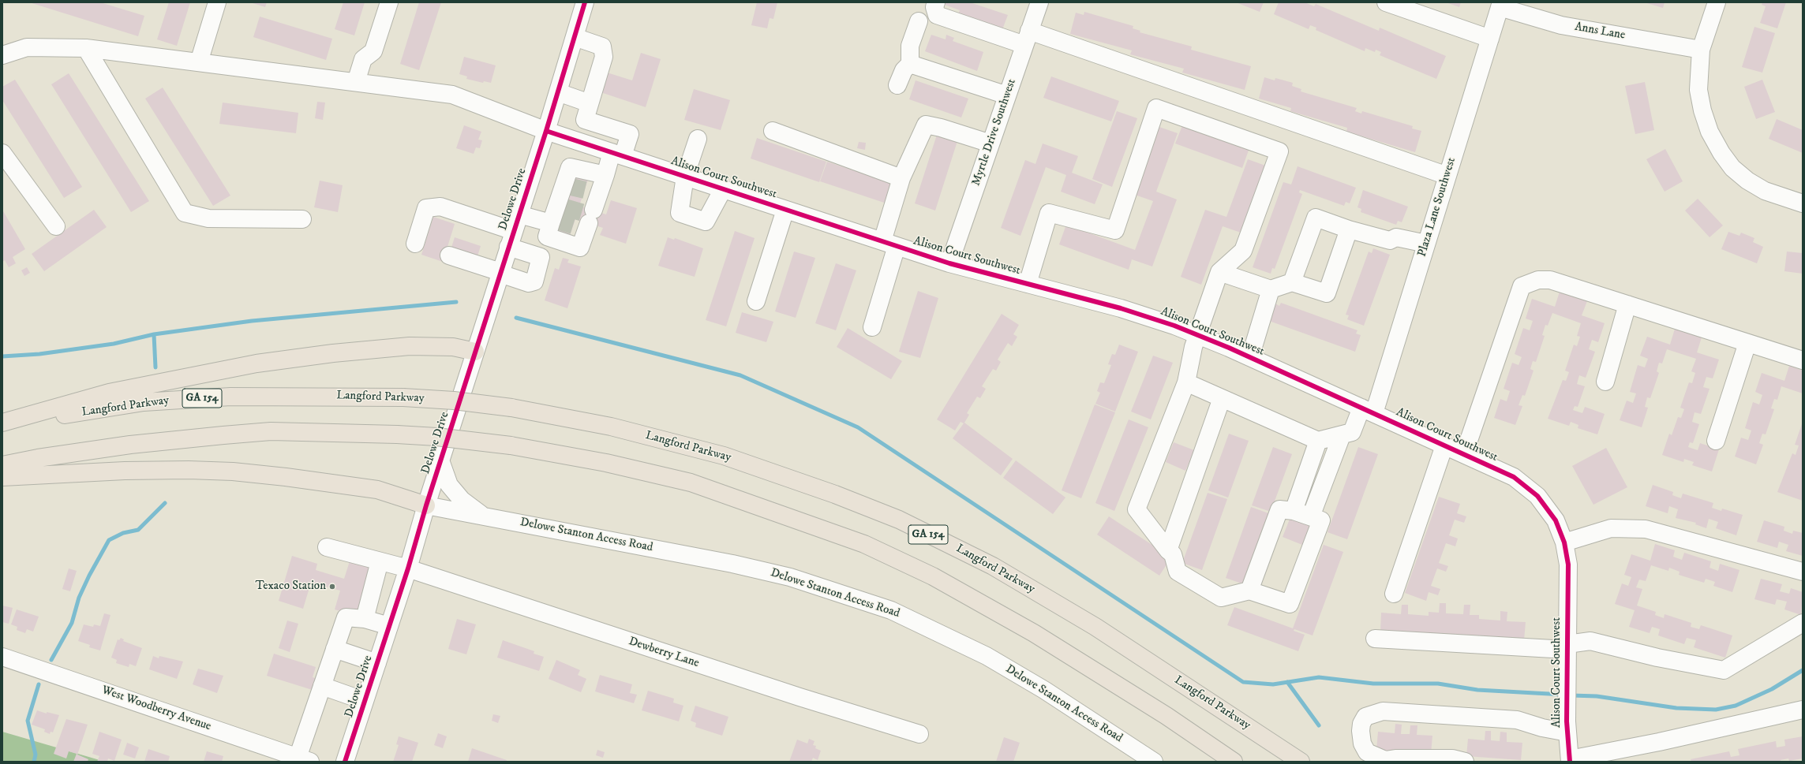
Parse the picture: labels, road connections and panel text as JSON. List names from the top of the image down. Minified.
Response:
{"streets":{"highway":["Langford Parkway","GA 154"],"street":["Anns Lane","Myrtle Drive Southwest","Alison Court Southwest","Delowe Drive","Plaza Lane Southwest","Delowe Stanton Access Road","Dewberry Lane","West Woodberry Avenue"]},"crossings":[["Anns Lane","Plaza Lane Southwest"],["Myrtle Drive Southwest","Alison Court Southwest"],["Alison Court Southwest","Delowe Drive"],["Alison Court Southwest","Plaza Lane Southwest"],["Delowe Drive","Delowe Stanton Access Road"],["Delowe Drive","Dewberry Lane"]],"places":["Texaco Station"]}
